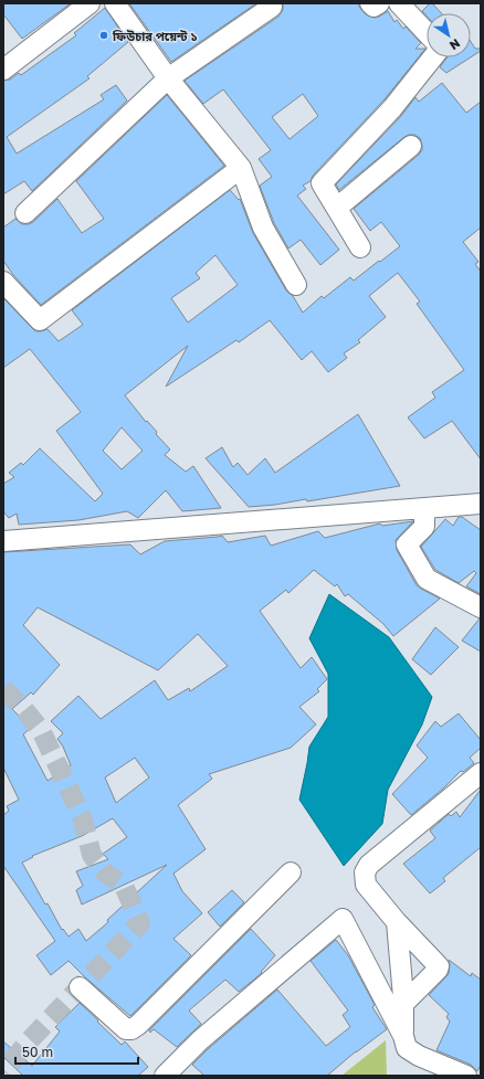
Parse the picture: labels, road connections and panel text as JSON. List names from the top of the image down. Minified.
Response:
{"places":["ফিউচার পয়েন্ট ১"],"scale_bar":"50 m","north":"bottom right"}
